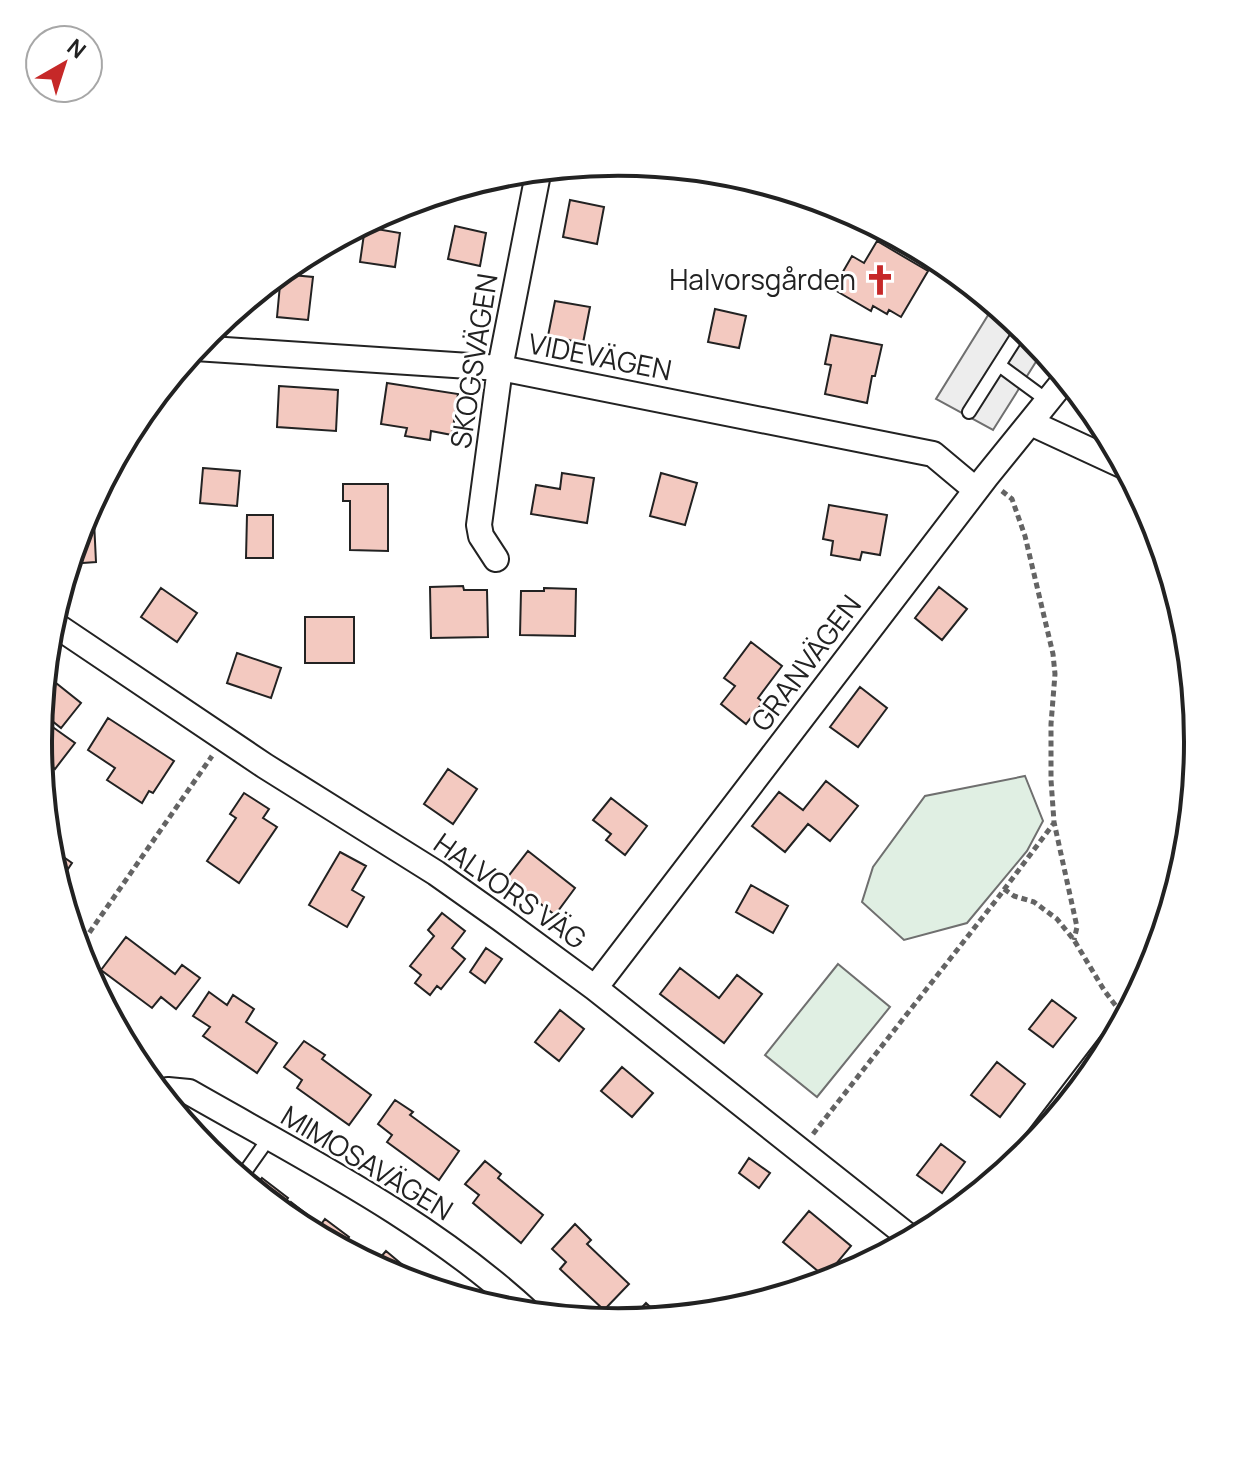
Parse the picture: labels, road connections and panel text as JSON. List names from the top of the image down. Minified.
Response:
{"streets":{"street":["VIDEVÄGEN","SKOGSVÄGEN","GRANVÄGEN","HALVORS VÄG","MIMOSAVÄGEN"]},"crossings":[["VIDEVÄGEN","SKOGSVÄGEN"],["VIDEVÄGEN","GRANVÄGEN"],["GRANVÄGEN","HALVORS VÄG"]],"places":{"church":["Halvorsgården"]},"north":"top right"}
